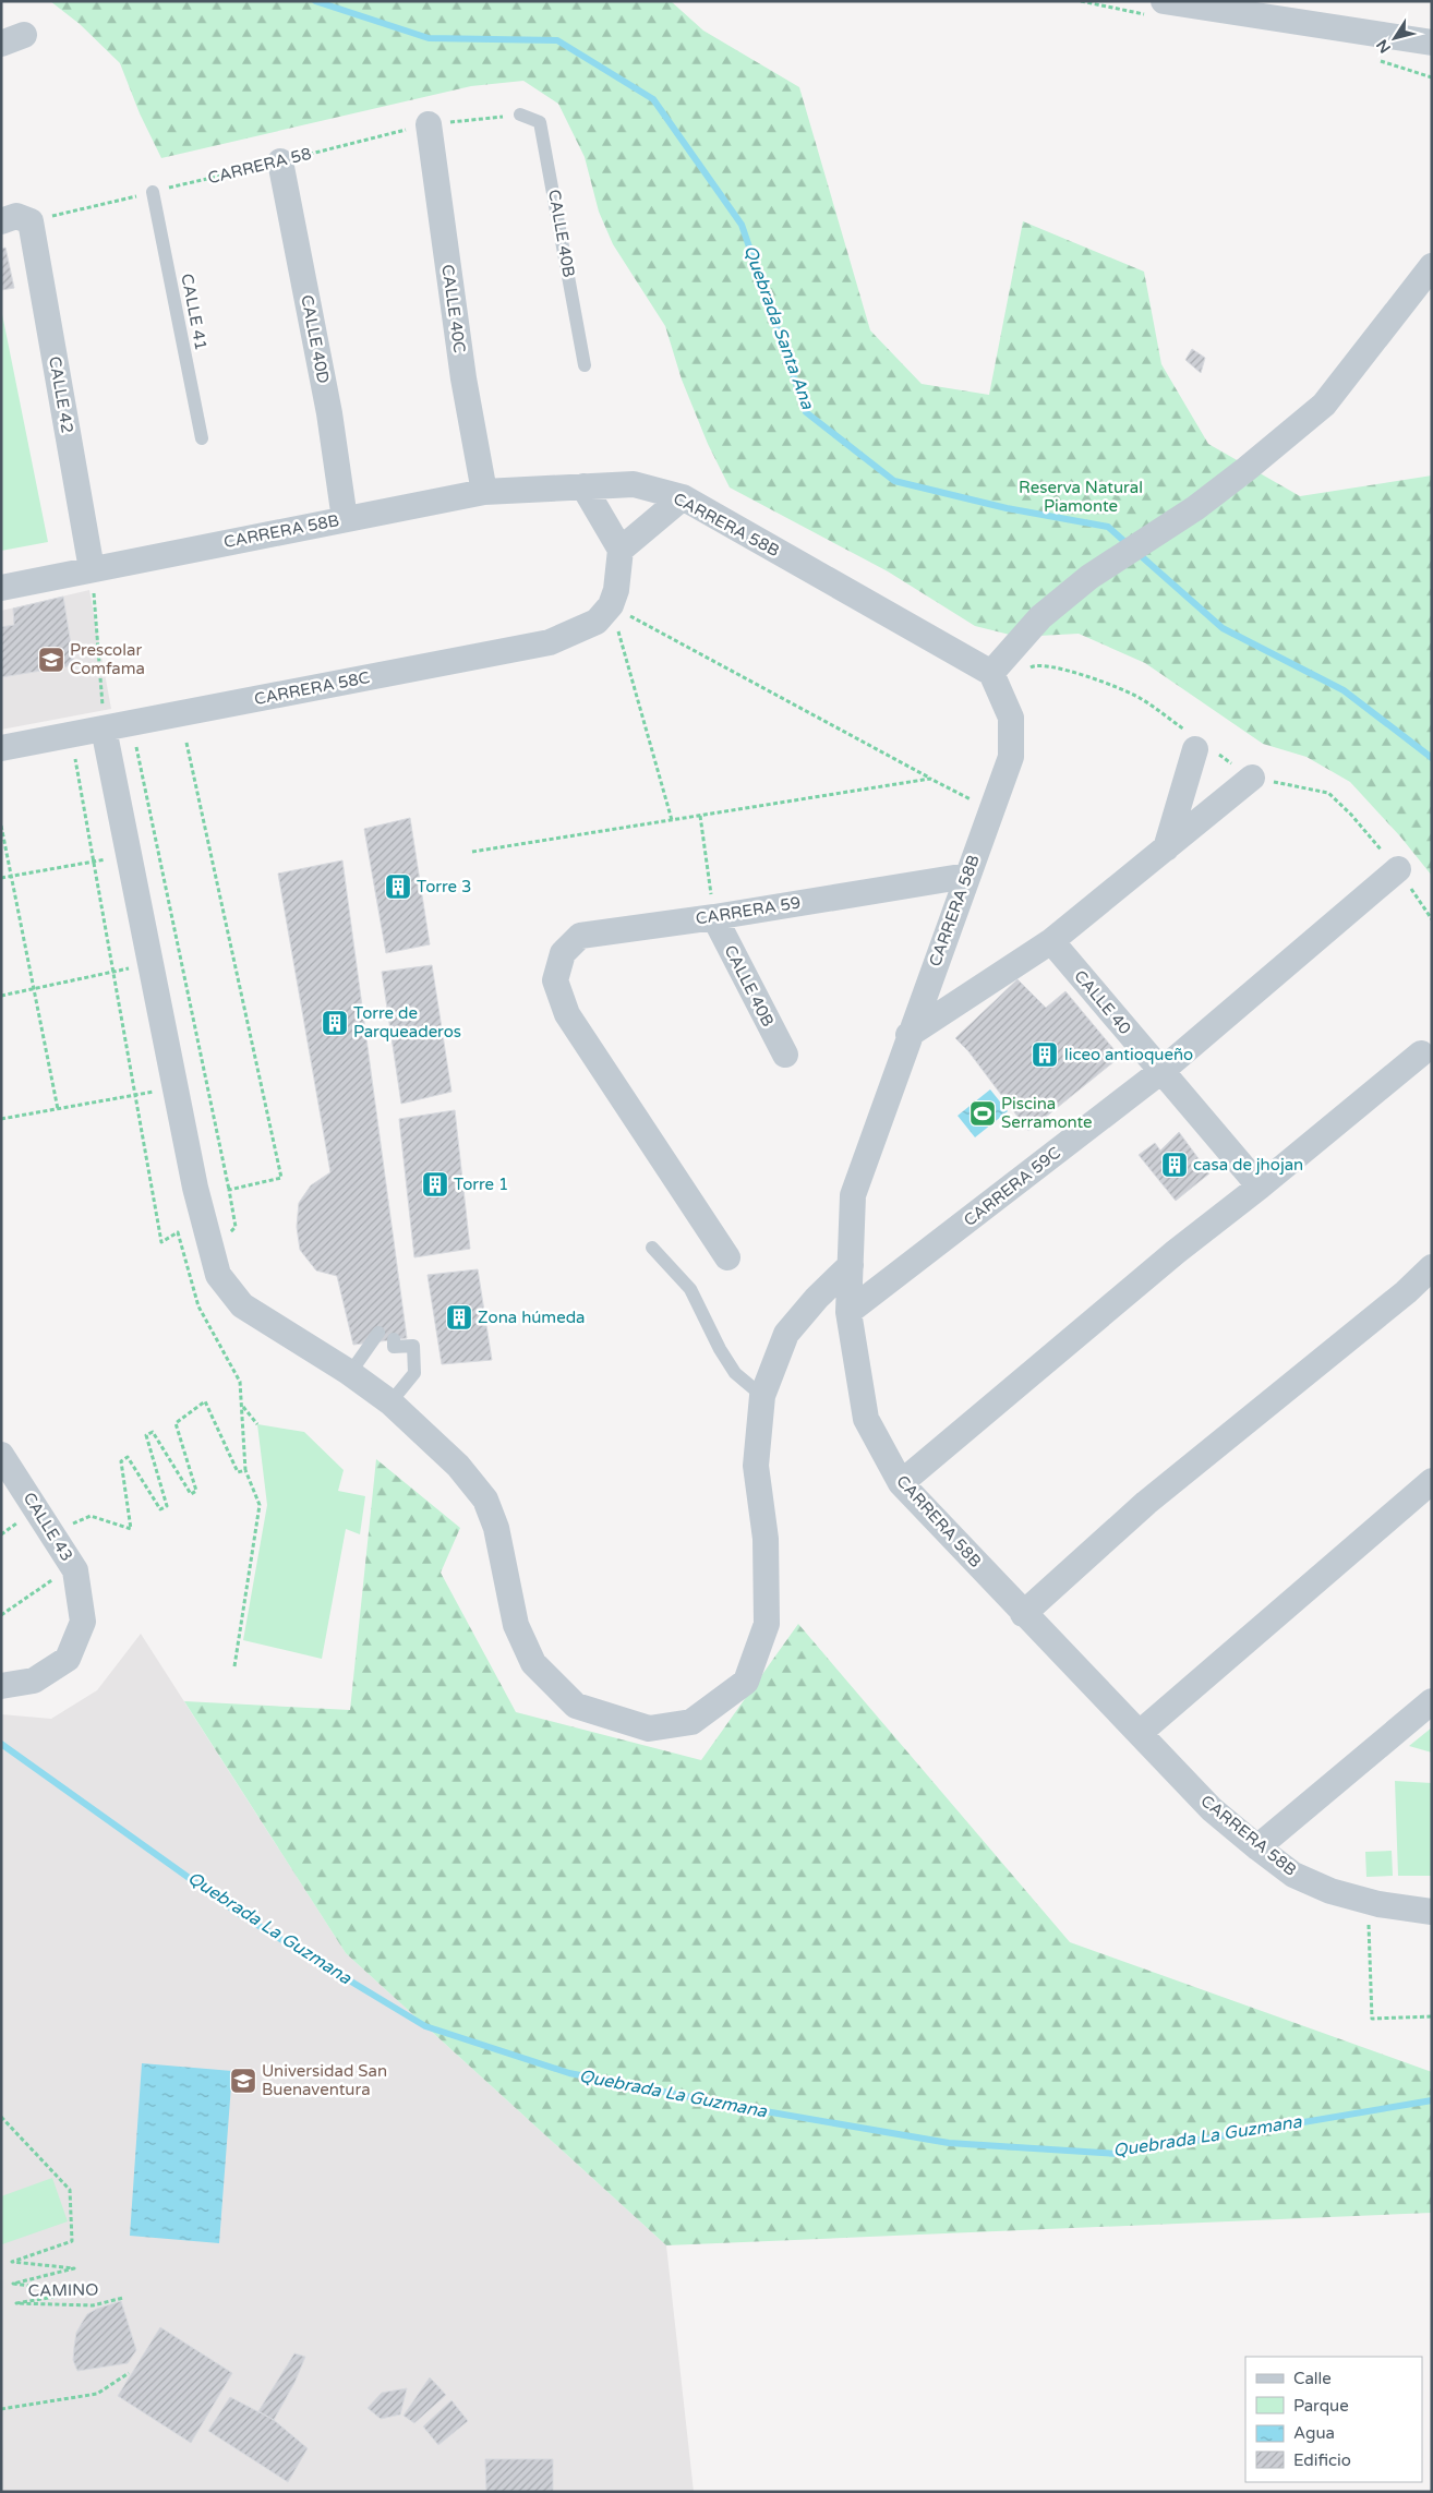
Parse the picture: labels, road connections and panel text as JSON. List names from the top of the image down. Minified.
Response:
{"streets":{"street":["CALLE 40B","CALLE 40C","CALLE 40D","CALLE 42","CARRERA 58B","CARRERA 58C","CARRERA 59","CALLE 40","CARRERA 59C","CALLE 43"],"lane":["CALLE 41"],"path":["CARRERA 58","CAMINO"]},"crossings":[["CARRERA 58","CALLE 40B"],["CARRERA 58","CALLE 40C"],["CARRERA 58","CALLE 41"],["CARRERA 58","CALLE 40D"],["CARRERA 58","CALLE 42"],["CALLE 40B","CARRERA 59"],["CALLE 40C","CARRERA 58B"],["CALLE 40D","CARRERA 58B"],["CALLE 42","CARRERA 58B"],["CARRERA 58B","CARRERA 59"],["CARRERA 58B","CARRERA 59C"],["CALLE 40","CARRERA 59C"]],"water":["Quebrada Santa Ana","Quebrada La Guzmana"],"parks":["Reserva Natural Piamonte"],"places":{"school or university":["Prescolar Comfama","Universidad San Buenaventura"],"building":["Torre 3","Torre de Parqueaderos","liceo antioqueño","casa de jhojan","Torre 1","Zona húmeda"],"sports":["Piscina Serramonte"]},"legend":["Calle","Parque","Agua","Edificio"],"north":"bottom left"}
